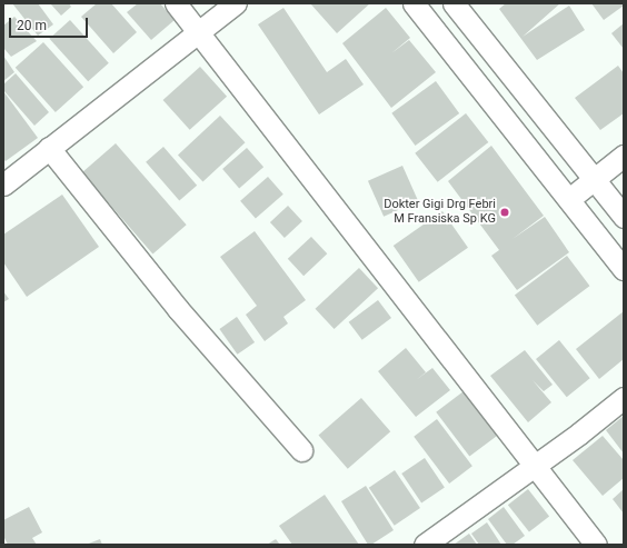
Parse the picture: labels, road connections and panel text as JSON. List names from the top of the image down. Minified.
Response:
{"places":["Dokter Gigi Drg Febri M Fransiska Sp KG"],"scale_bar":"20 m"}
